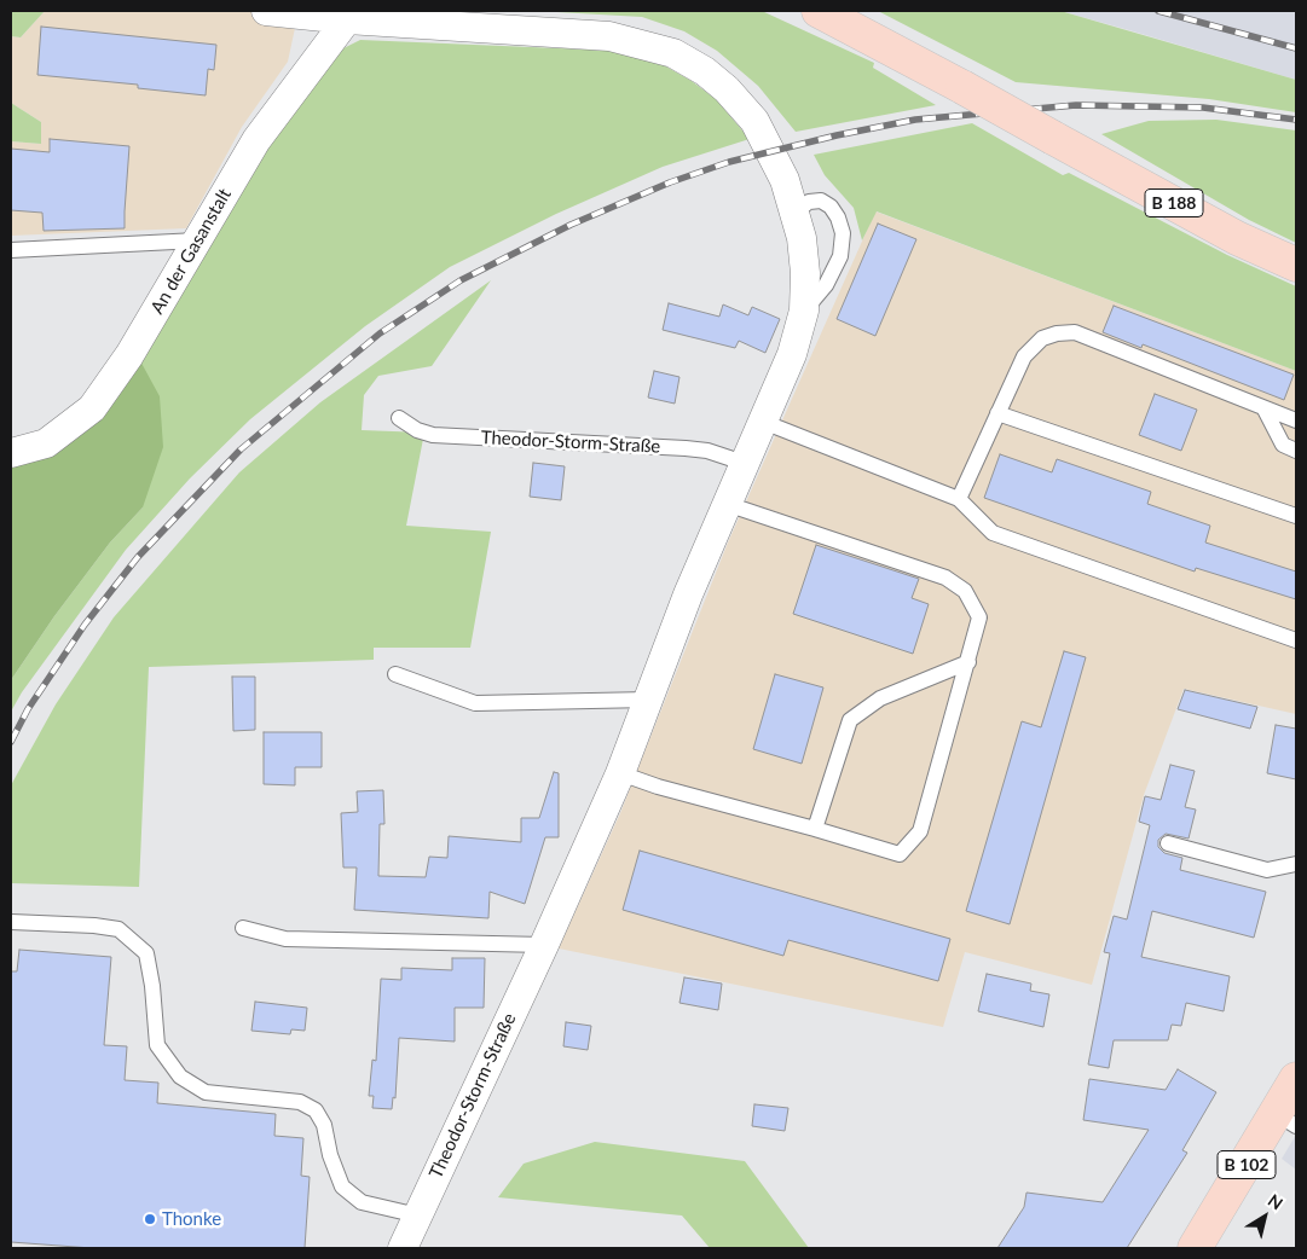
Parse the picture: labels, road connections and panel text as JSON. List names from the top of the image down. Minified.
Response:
{"streets":{"main road":["B 188","B 102"],"street":["An der Gasanstalt","Theodor-Storm-Straße"]},"crossings":[["An der Gasanstalt","Theodor-Storm-Straße"]],"places":["Thonke"],"north":"top right"}
